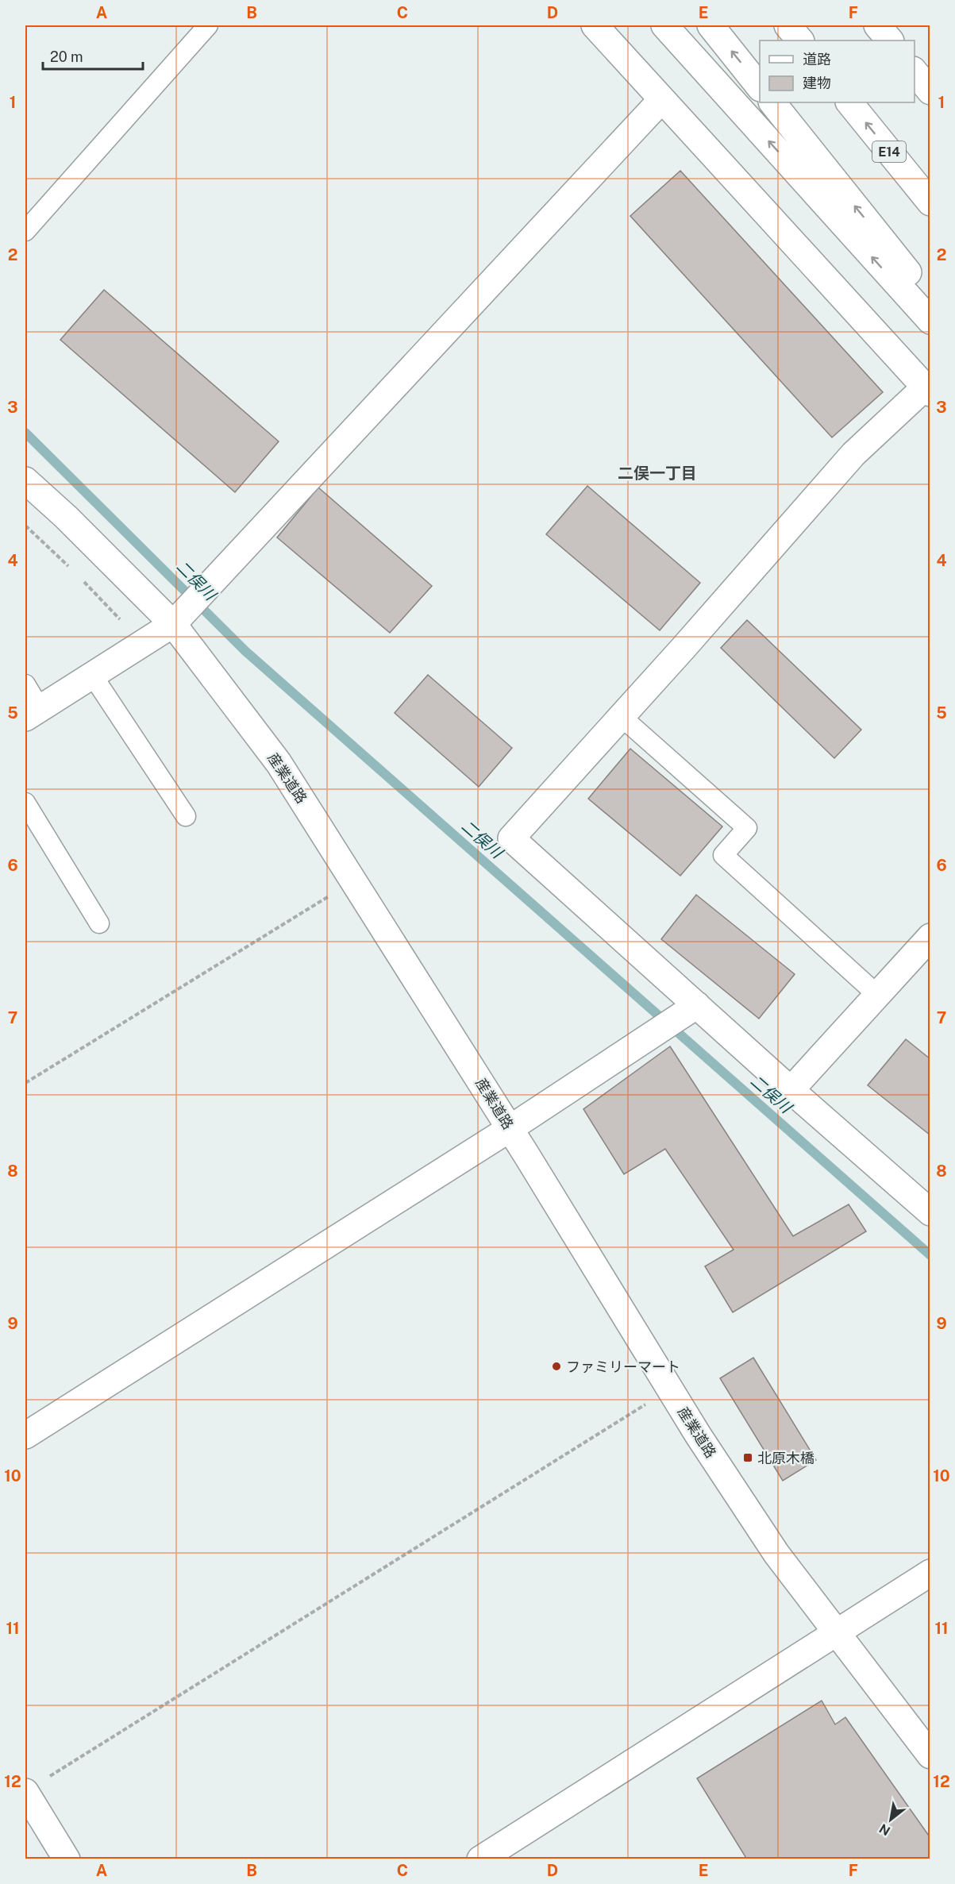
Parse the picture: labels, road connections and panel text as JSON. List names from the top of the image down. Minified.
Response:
{"streets":{"main road":["E14","産業道路"]},"districts":["二俣一丁目"],"water":["二俣川"],"places":{"other":["ファミリーマート"],"transit":["北原木橋"]},"legend":["道路","建物"],"scale_bar":"20 m","north":"bottom left","grid":{"columns":["A","B","C","D","E","F"],"rows":["1","2","3","4","5","6","7","8","9","10","11","12"]}}
